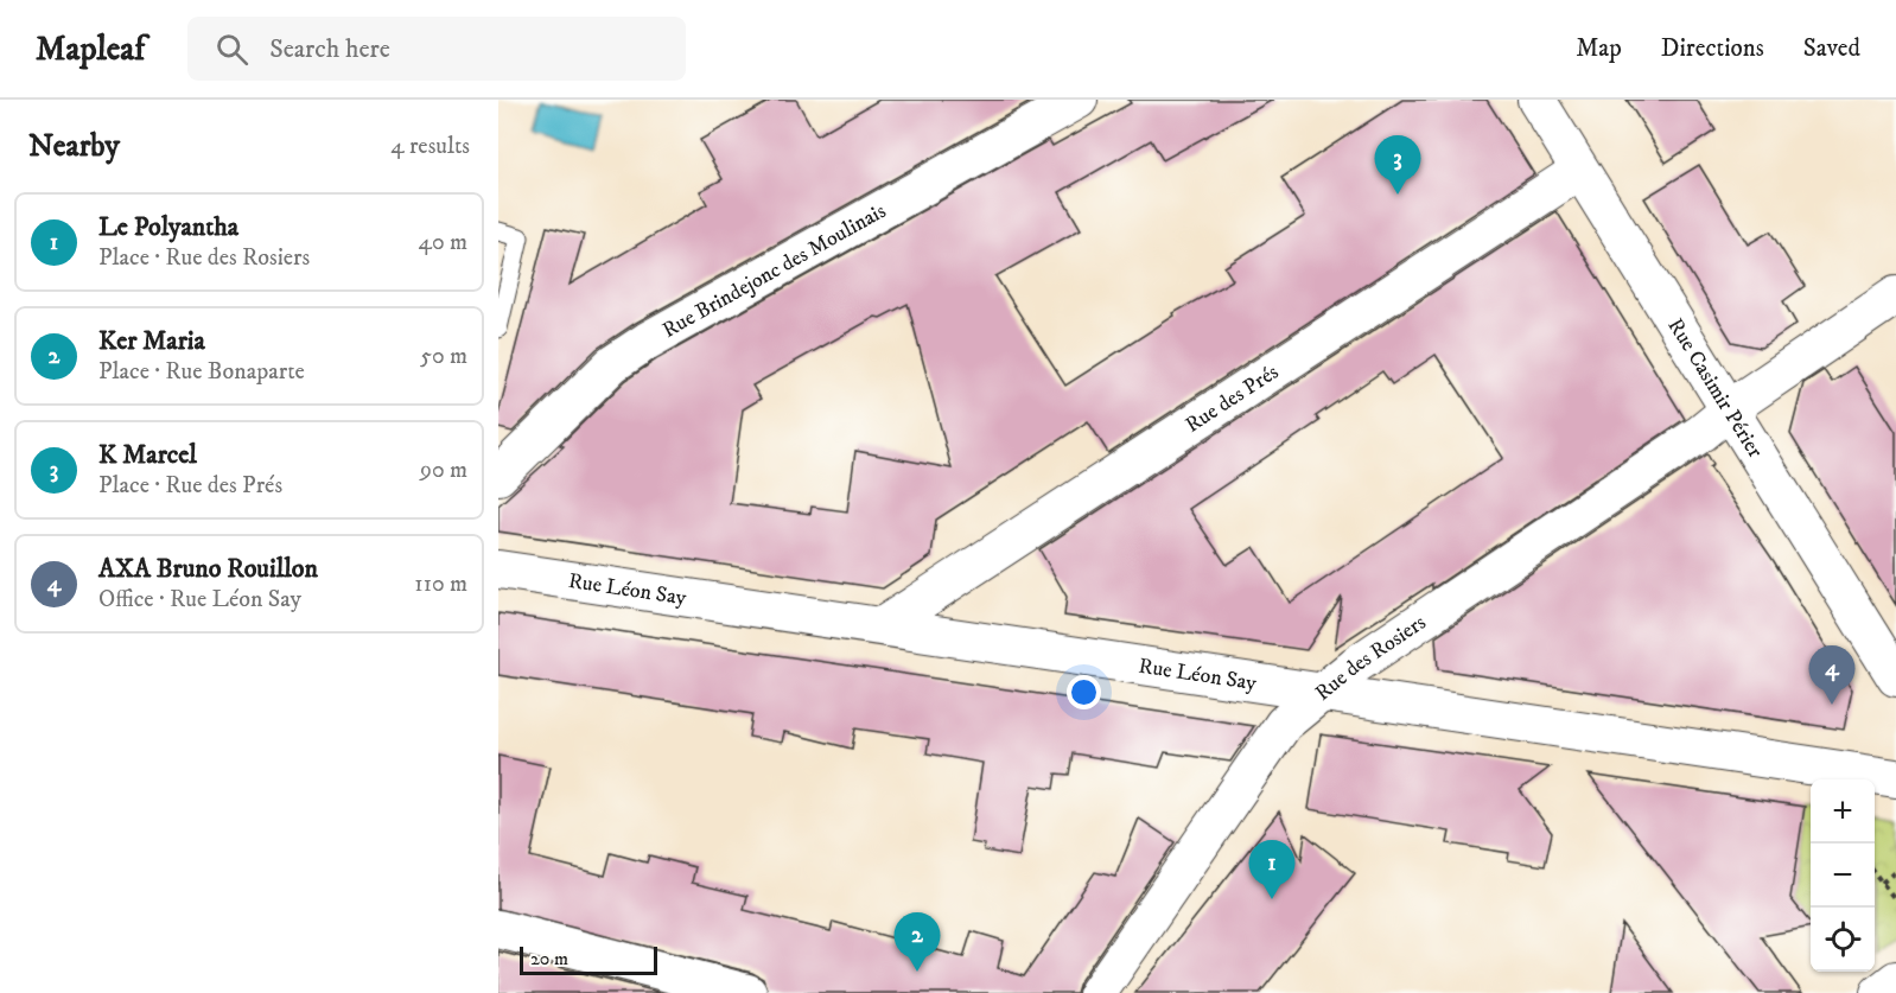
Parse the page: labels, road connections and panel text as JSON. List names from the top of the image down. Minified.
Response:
{"streets":{"street":["Rue Brindejonc des Moulinais","Rue Casimir Périer","Rue des Prés","Rue Léon Say","Rue des Rosiers"]},"crossings":[["Rue Casimir Périer","Rue des Prés"],["Rue Casimir Périer","Rue des Rosiers"],["Rue des Prés","Rue Léon Say"],["Rue Léon Say","Rue des Rosiers"]],"scale_bar":"20 m","page":{"header":"Mapleaf","search":"Search here","nav":["Map","Directions","Saved"],"heading":["Nearby","4 results"],"pins":["3","4","1","2"],"list":[{"mark":"1","name":"Le Polyantha","note":"Place · Rue des Rosiers","value":"40 m"},{"mark":"2","name":"Ker Maria","note":"Place · Rue Bonaparte","value":"50 m"},{"mark":"3","name":"K Marcel","note":"Place · Rue des Prés","value":"90 m"},{"mark":"4","name":"AXA Bruno Rouillon","note":"Office · Rue Léon Say","value":"110 m"}],"map_buttons":["+","−"],"scale":"20 m"}}
